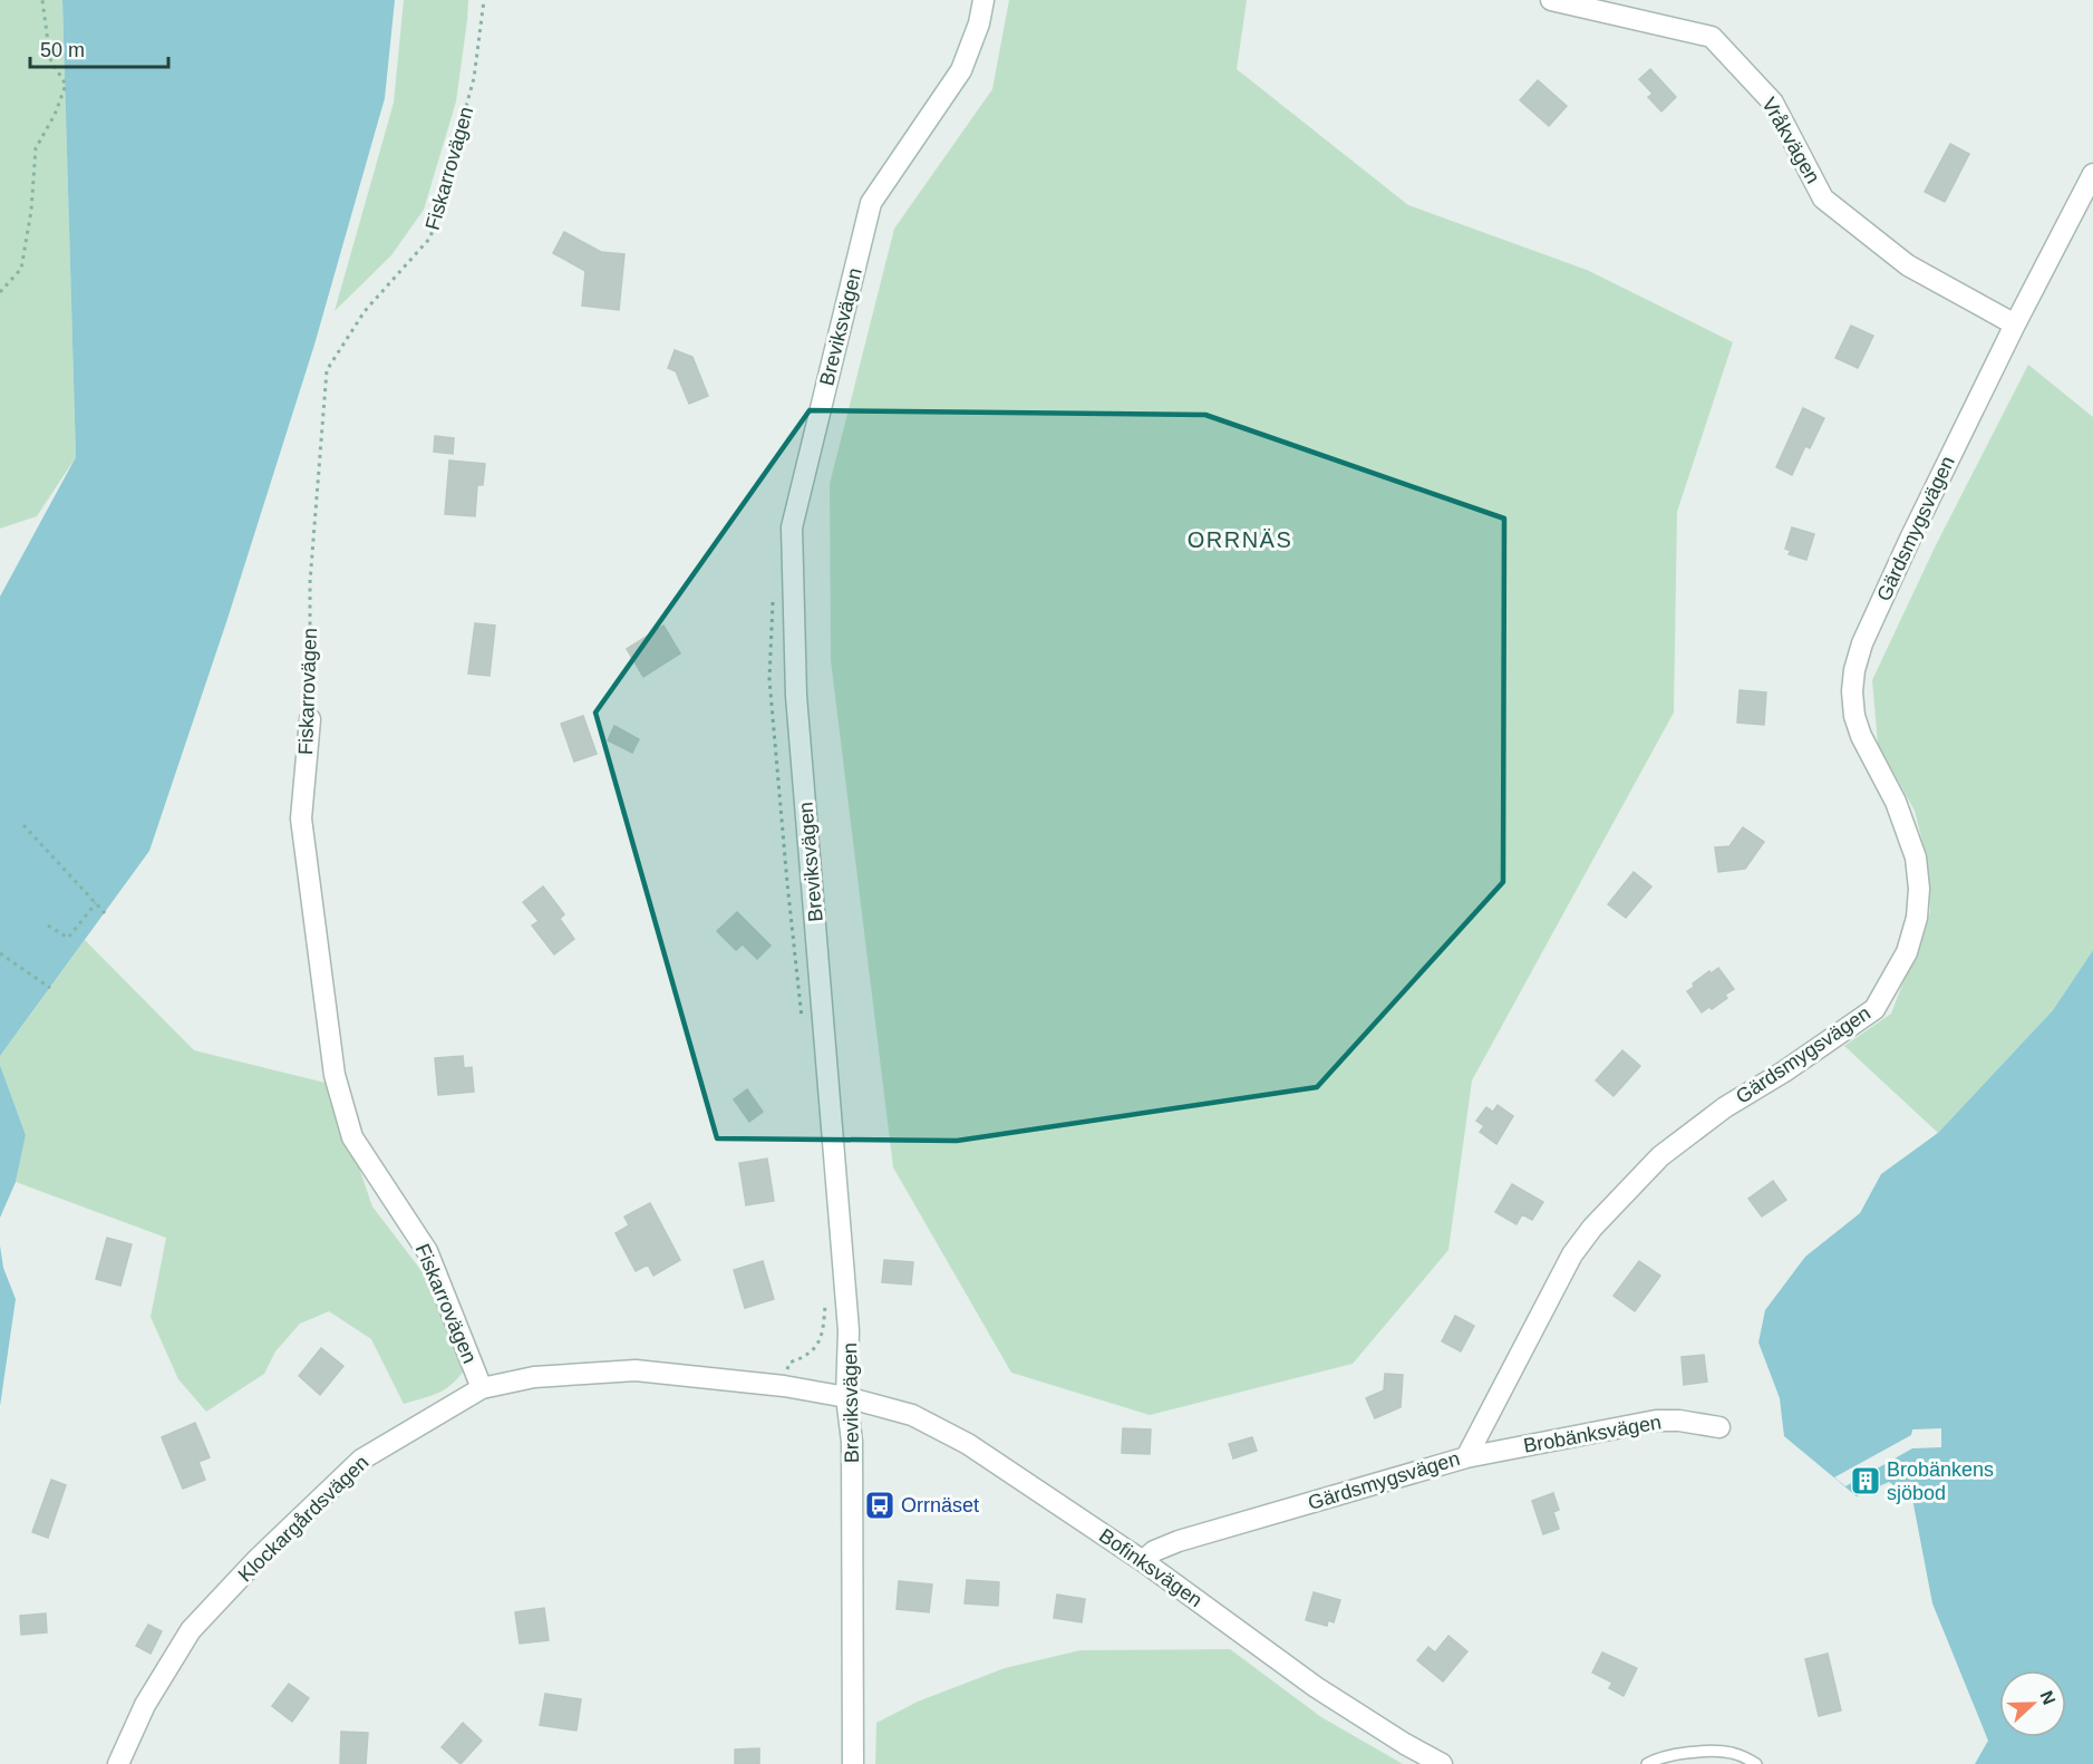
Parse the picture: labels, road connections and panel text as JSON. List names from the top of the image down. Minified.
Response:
{"streets":{"street":["Vråkvägen","Fiskarrovägen","Breviksvägen","Gärdsmygsvägen","Brobänksvägen","Klockargårdsvägen","Bofinksvägen"]},"crossings":[["Vråkvägen","Gärdsmygsvägen"],["Fiskarrovägen","Klockargårdsvägen"],["Breviksvägen","Klockargårdsvägen"],["Breviksvägen","Bofinksvägen"],["Gärdsmygsvägen","Brobänksvägen"],["Gärdsmygsvägen","Bofinksvägen"],["Klockargårdsvägen","Bofinksvägen"]],"districts":["ORRNÄS"],"places":{"building":["Brobänkens sjöbod"],"bus stop":["Orrnäset"]},"scale_bar":"50 m","north":"right"}
